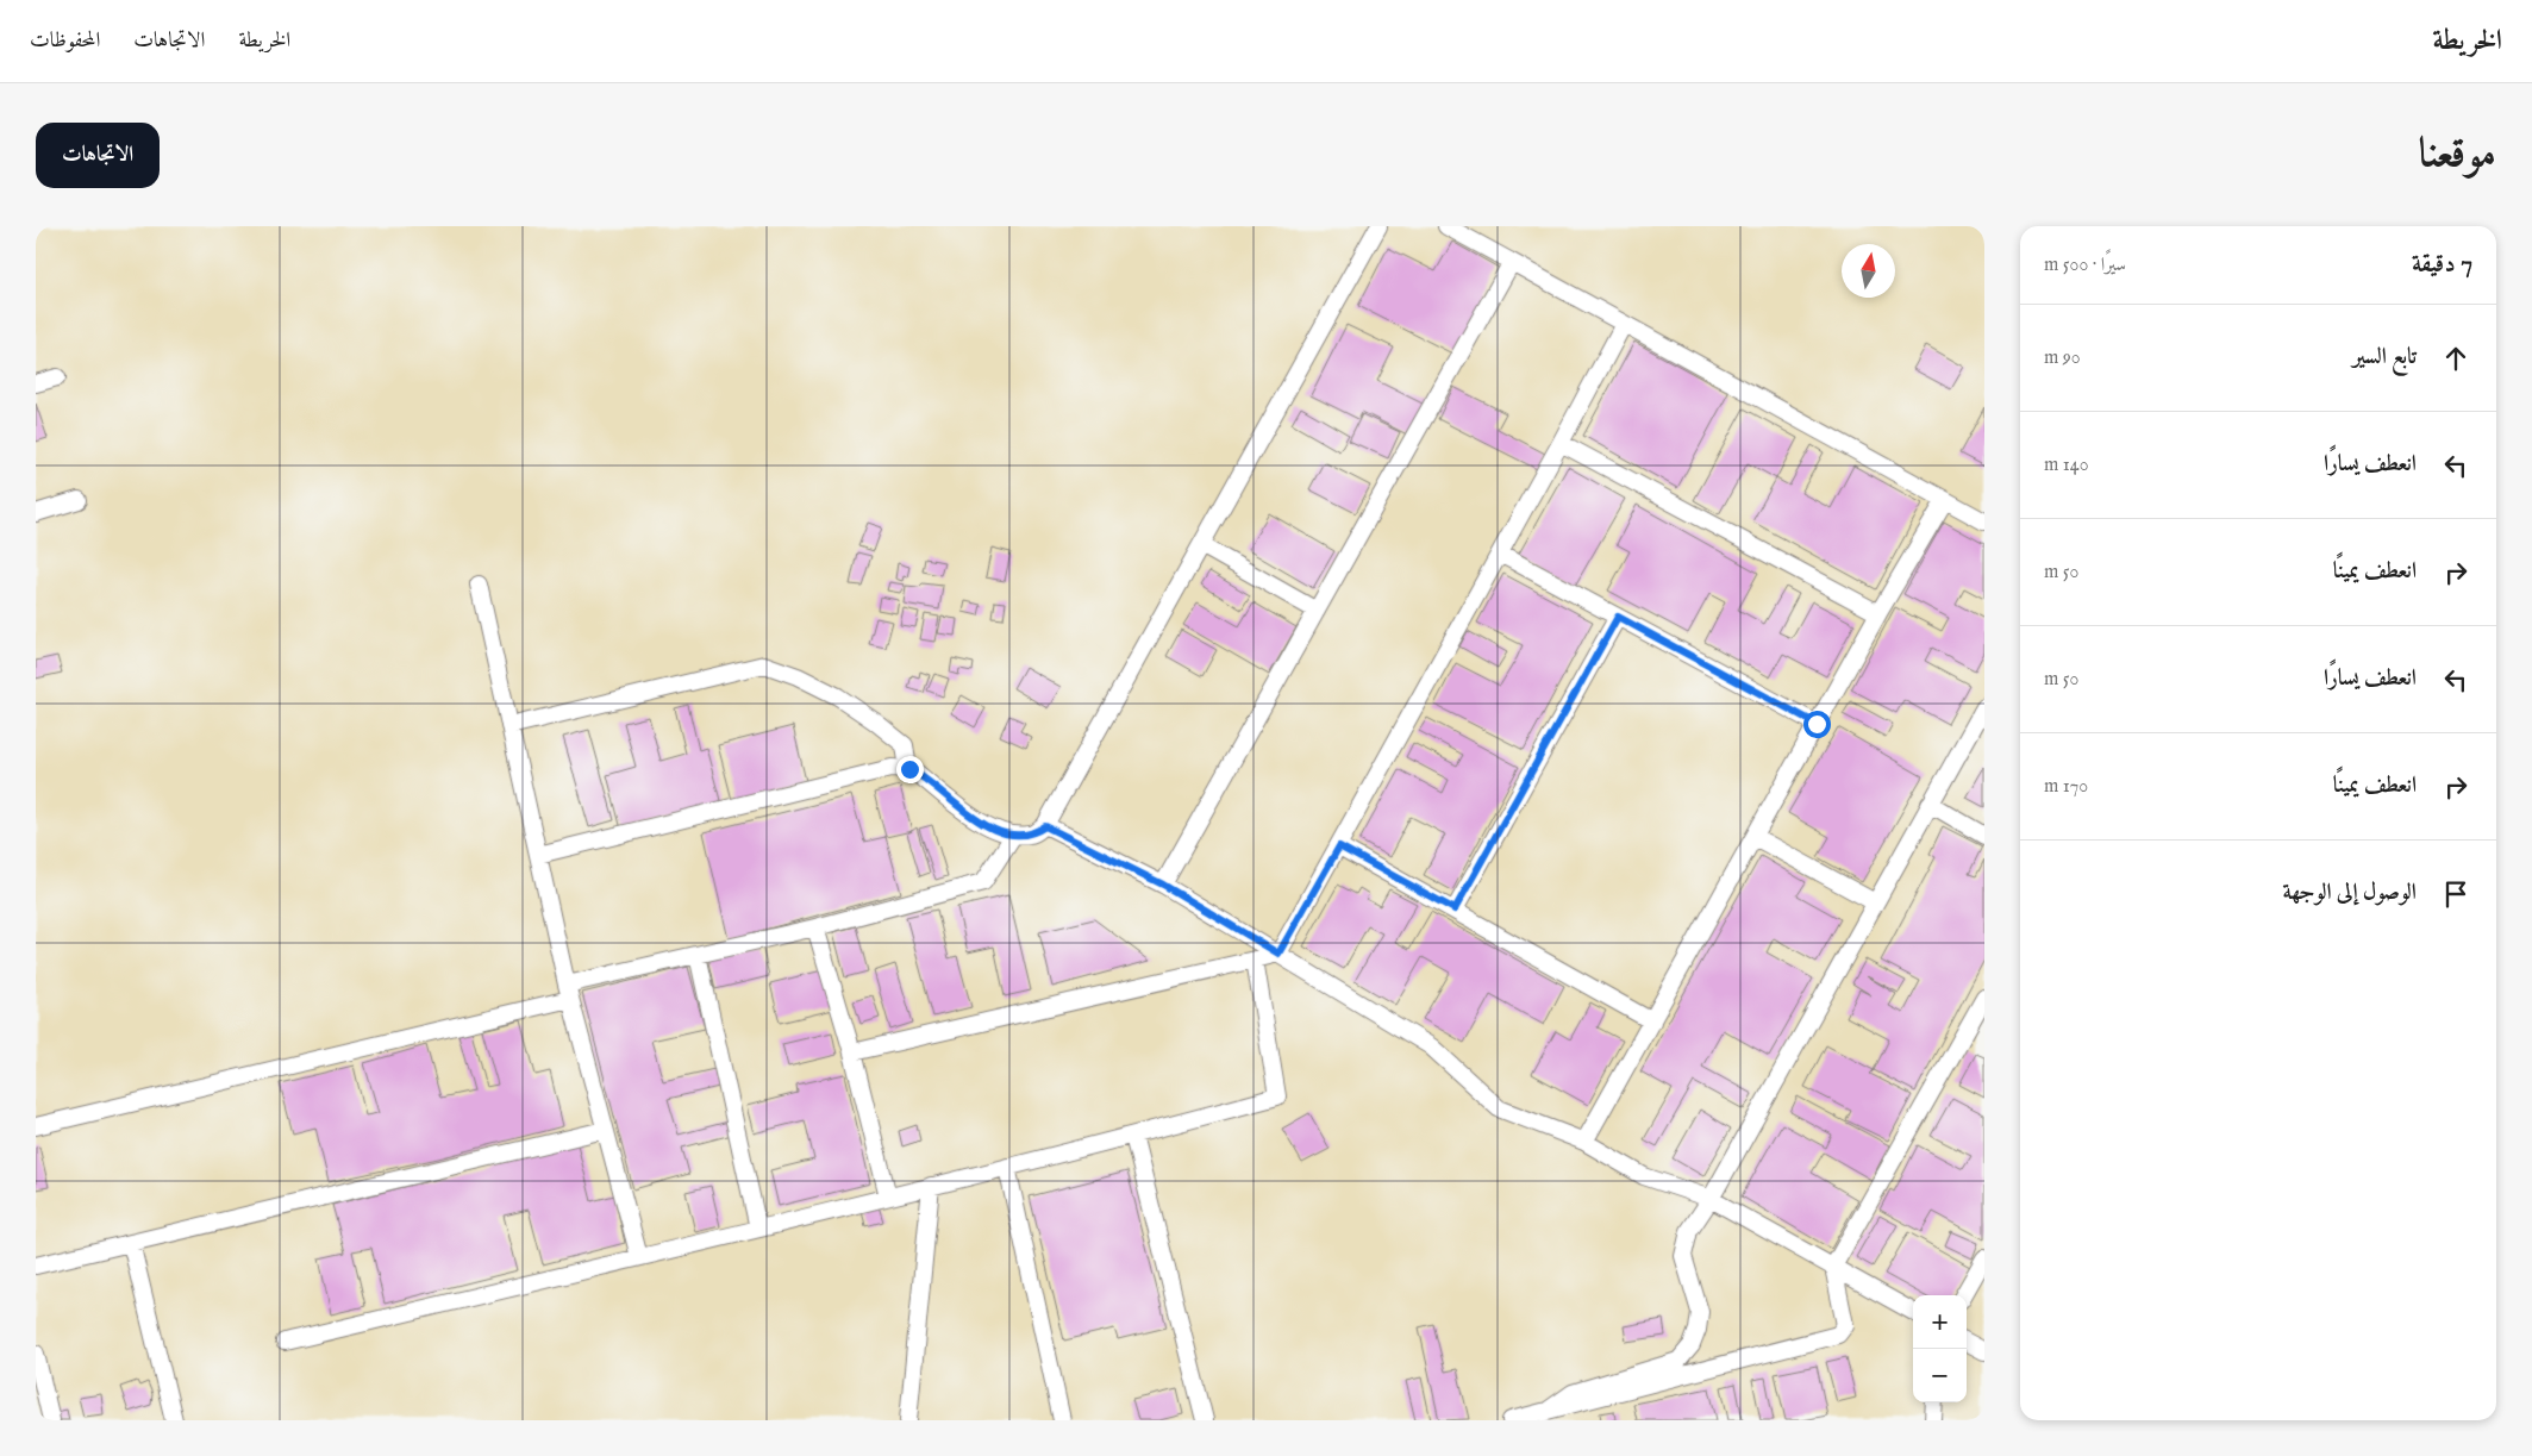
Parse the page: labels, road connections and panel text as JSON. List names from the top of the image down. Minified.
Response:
{"north":"top","page":{"header":"الخريطة","nav":["الخريطة","الاتجاهات","المحفوظات"],"title":"موقعنا","buttons":"الاتجاهات","heading":["7 دقيقة","سيرًا · 500 m"],"list":[["تابع السير","90 m"],["انعطف يسارًا","140 m"],["انعطف يمينًا","50 m"],["انعطف يسارًا","50 m"],["انعطف يمينًا","170 m"],"الوصول إلى الوجهة"],"map_buttons":["+","−"]}}
